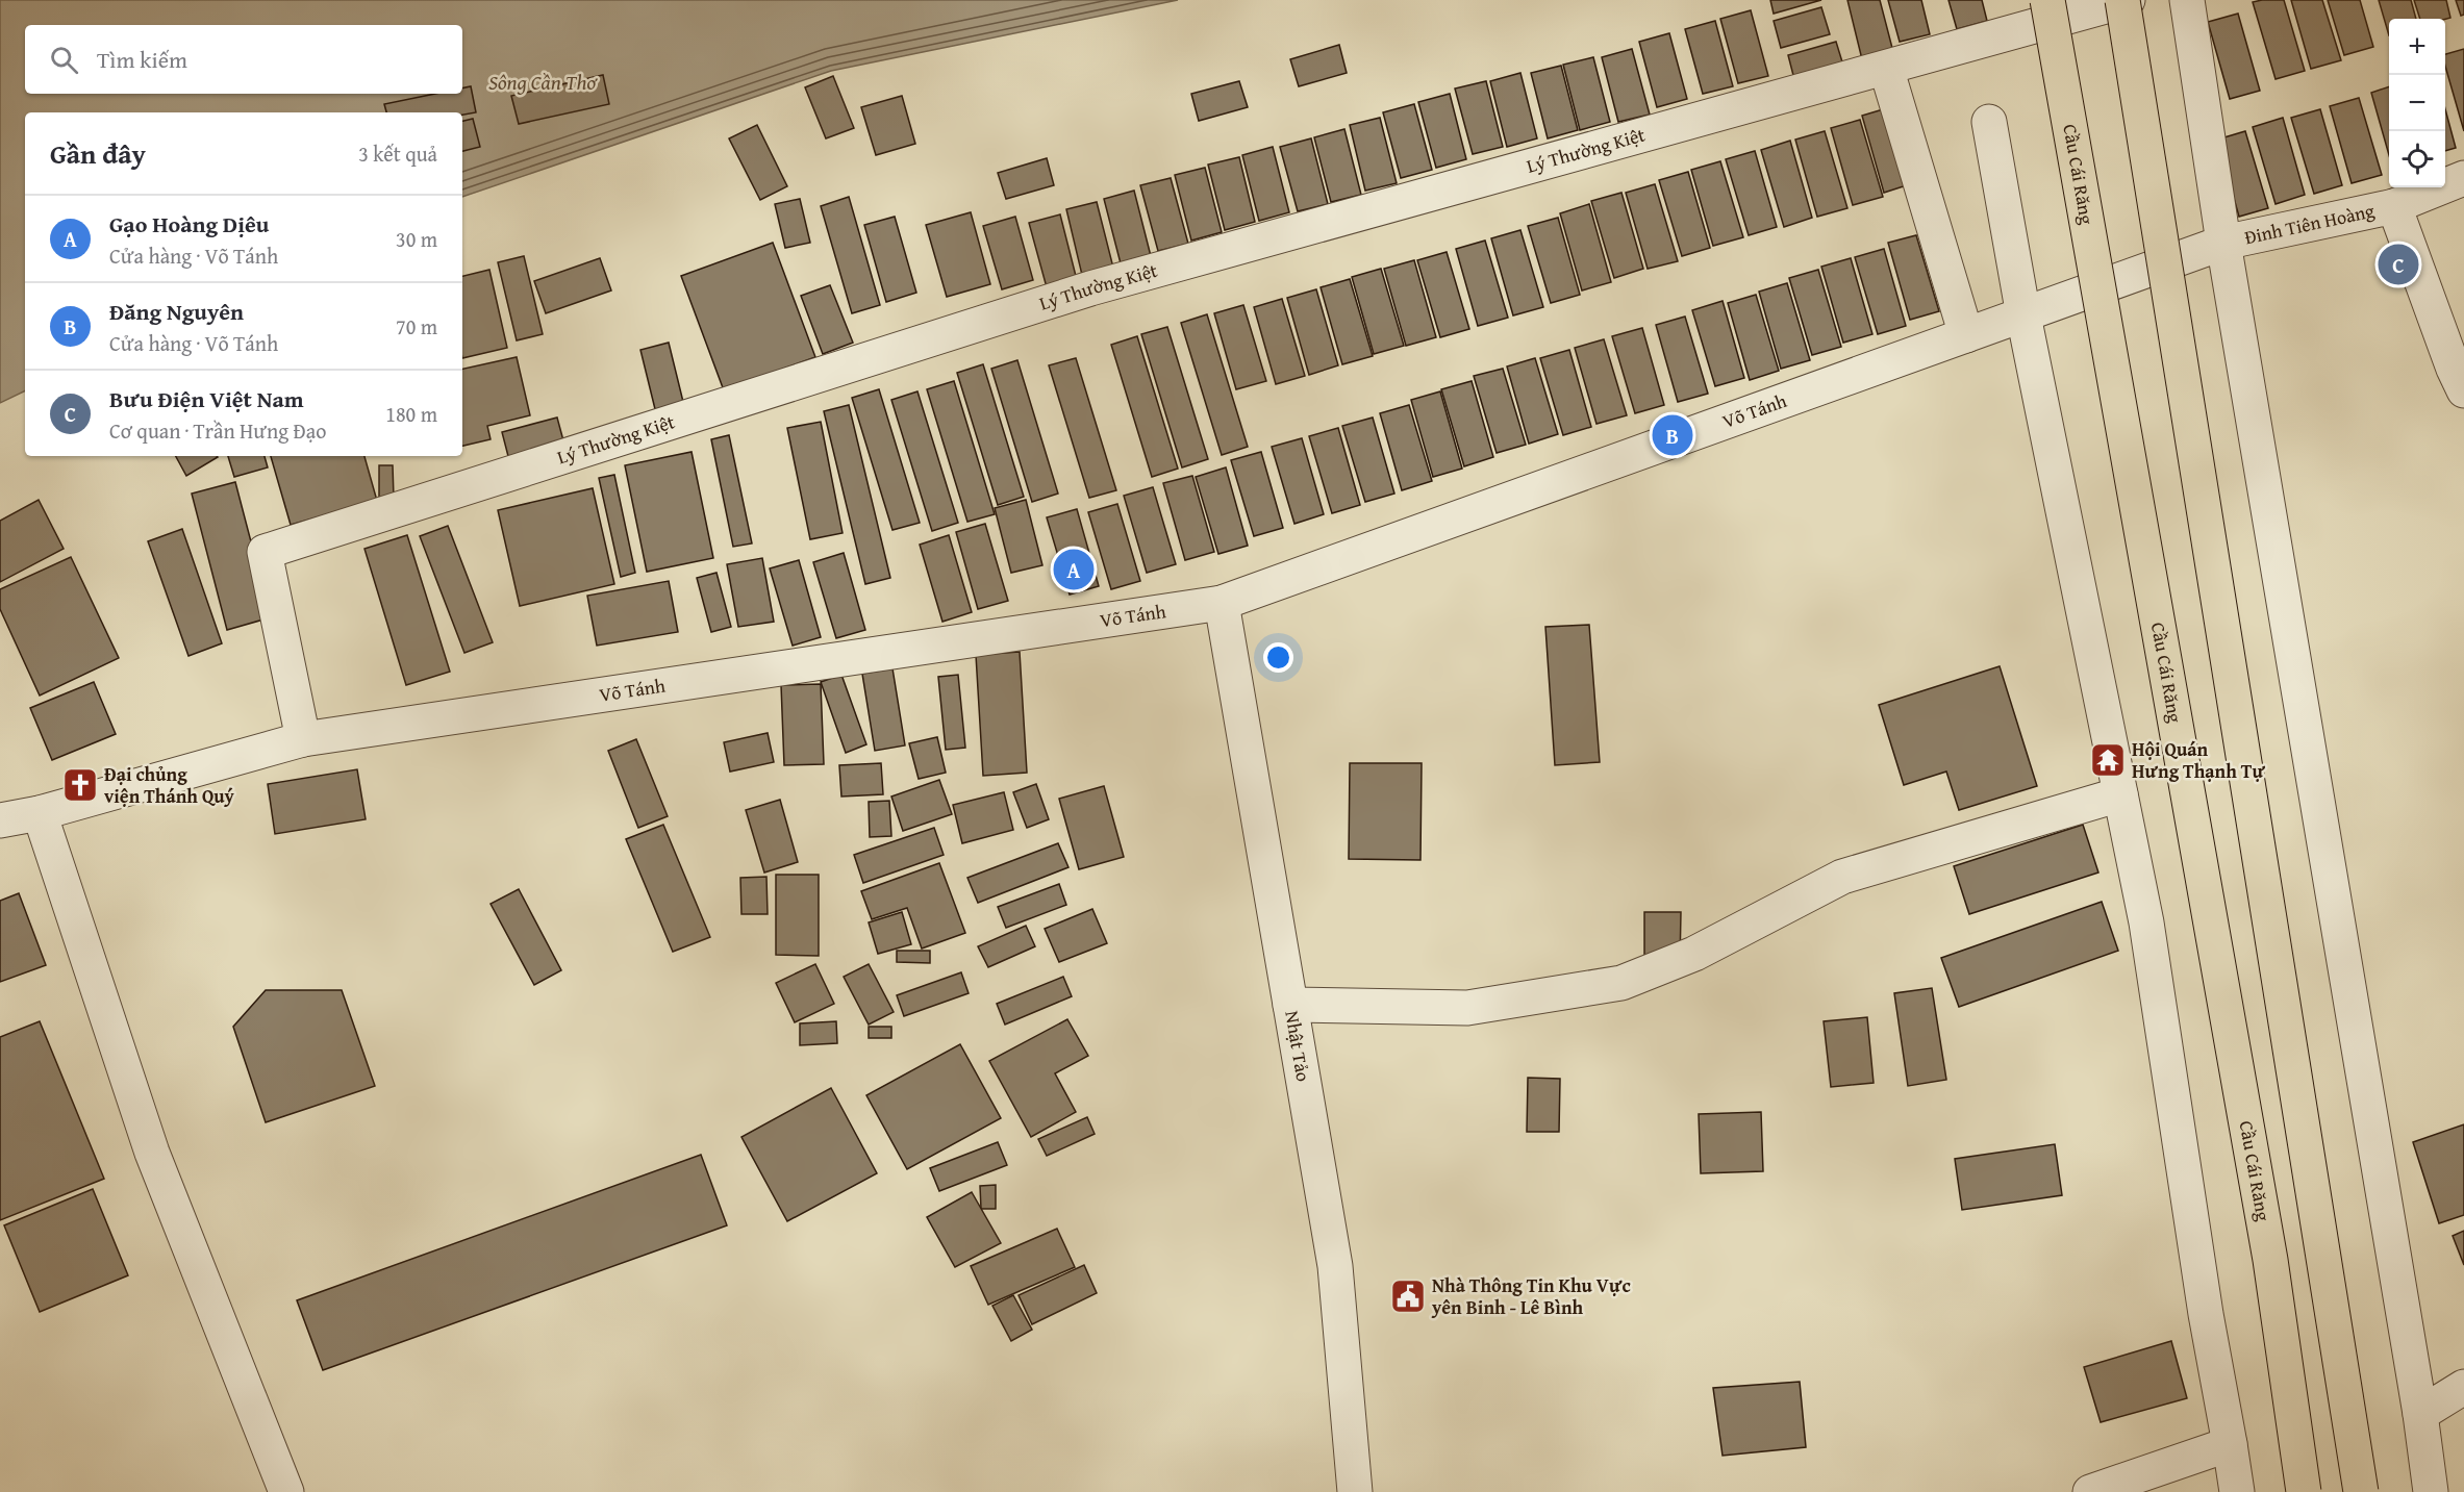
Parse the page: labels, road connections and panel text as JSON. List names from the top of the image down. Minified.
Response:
{"streets":{"highway":["Cầu Cái Răng"],"street":["Lý Thường Kiệt","Đinh Tiên Hoàng","Võ Tánh","Nhật Tảo"]},"crossings":[["Lý Thường Kiệt","Võ Tánh"],["Đinh Tiên Hoàng","Võ Tánh"],["Võ Tánh","Nhật Tảo"]],"water":["Sông Cần Thơ"],"places":{"temple":["Hội Quán Hưng Thạnh Tự"],"church":["Đại chủng viện Thánh Quý"],"public building":["Nhà Thông Tin Khu Vực yên Binh - Lê Bình"]},"page":{"map_buttons":["+","−"],"search":"Tìm kiếm","heading":["Gần đây","3 kết quả"],"list":[{"mark":"A","name":"Gạo Hoàng Dịêu","note":"Cửa hàng · Võ Tánh","value":"30 m"},{"mark":"B","name":"Đăng Nguyên","note":"Cửa hàng · Võ Tánh","value":"70 m"},{"mark":"C","name":"Bưu Điện Việt Nam","note":"Cơ quan · Trần Hưng Đạo","value":"180 m"}],"pins":["C","B","A"]}}
